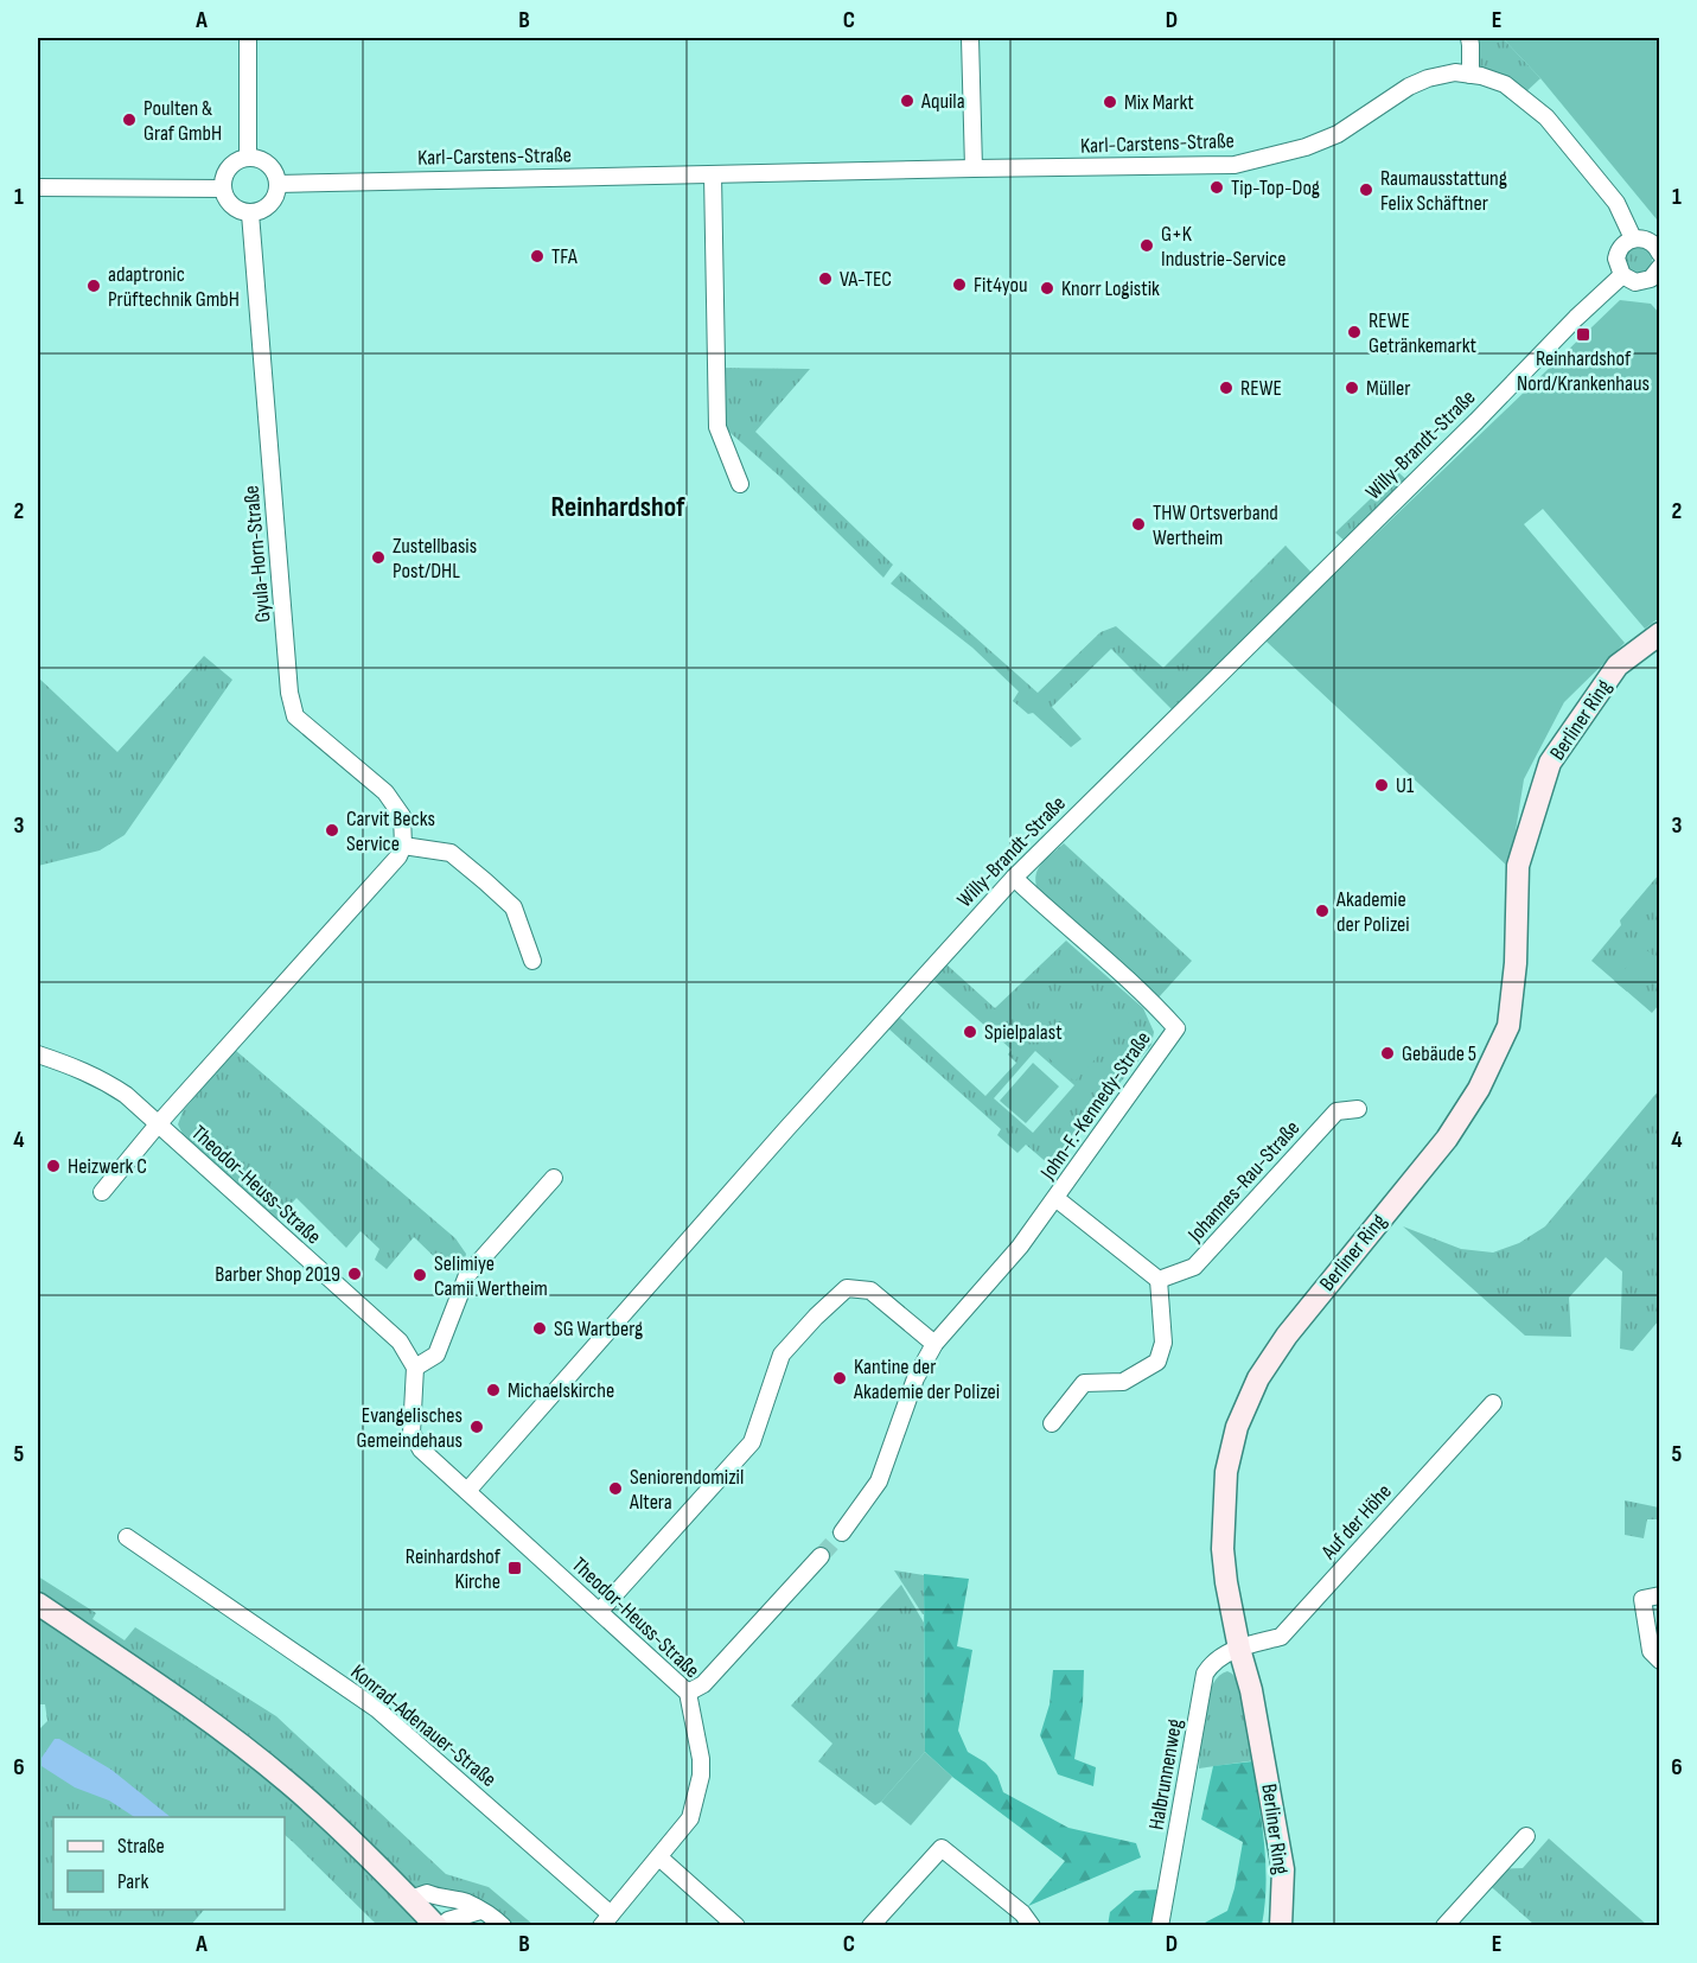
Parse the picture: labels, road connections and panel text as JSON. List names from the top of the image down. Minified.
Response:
{"streets":{"street":["Karl-Carstens-Straße","Willy-Brandt-Straße","Gyula-Horn-Straße","Berliner Ring","John-F.-Kennedy-Straße","Johannes-Rau-Straße","Theodor-Heuss-Straße","Auf der Höhe","Konrad-Adenauer-Straße","Halbrunnenweg"]},"crossings":[["Karl-Carstens-Straße","Gyula-Horn-Straße"],["Willy-Brandt-Straße","John-F.-Kennedy-Straße"],["Willy-Brandt-Straße","Theodor-Heuss-Straße"],["Berliner Ring","Auf der Höhe"],["Berliner Ring","Halbrunnenweg"],["Theodor-Heuss-Straße","Konrad-Adenauer-Straße"],["Auf der Höhe","Halbrunnenweg"]],"districts":["Reinhardshof"],"places":{"other":["Aquila","Mix Markt","Poulten & Graf GmbH","Tip-Top-Dog","Raumausstattung Felix Schäftner","G+K Industrie-Service","TFA","VA-TEC","Fit4you","adaptronic Prüftechnik GmbH","Knorr Logistik","REWE Getränkemarkt","REWE","Müller","THW Ortsverband Wertheim","Zustellbasis Post/DHL","U1","Carvit Becks Service","Akademie der Polizei","Spielpalast","Gebäude 5","Heizwerk C","Barber Shop 2019","Selimiye Camii Wertheim","SG Wartberg","Kantine der Akademie der Polizei","Michaelskirche","Evangelisches Gemeindehaus","Seniorendomizil Altera"],"transit":["Reinhardshof Nord/Krankenhaus","Reinhardshof Kirche"]},"legend":["Straße","Park"],"grid":{"columns":["A","B","C","D","E"],"rows":["1","2","3","4","5","6"]}}
